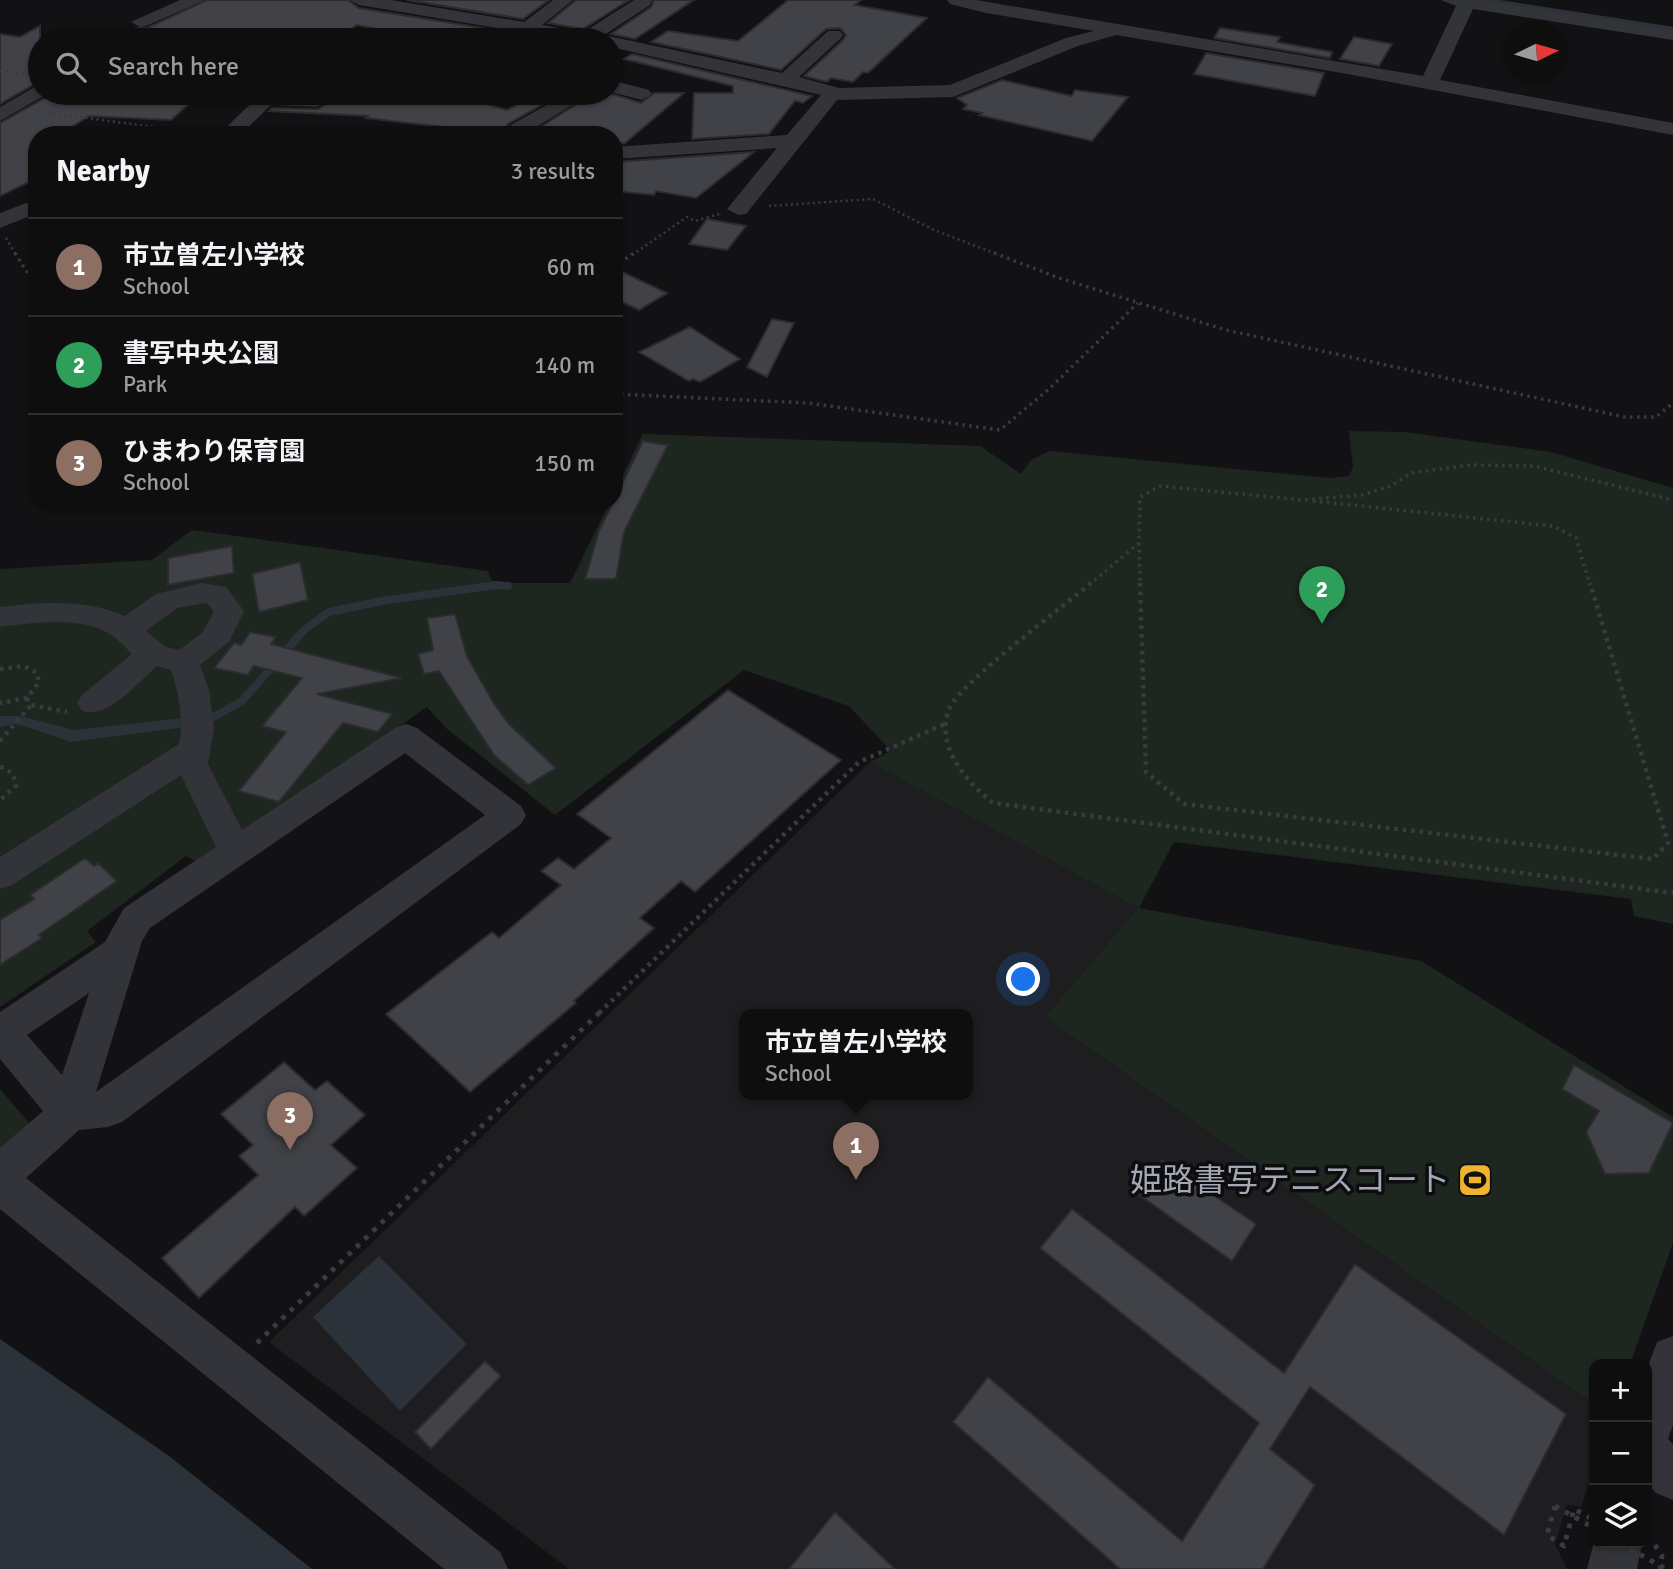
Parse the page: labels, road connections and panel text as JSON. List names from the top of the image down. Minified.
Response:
{"places":{"sports":["姫路書写テニスコート"]},"north":"right","page":{"search":"Search here","heading":["Nearby","3 results"],"list":[{"mark":"1","name":"市立曽左小学校","note":"School","value":"60 m"},{"mark":"2","name":"書写中央公園","note":"Park","value":"140 m"},{"mark":"3","name":"ひまわり保育園","note":"School","value":"150 m"}],"pins":["2","3","1"],"popup":["市立曽左小学校","School"],"map_buttons":["+","−"]}}
